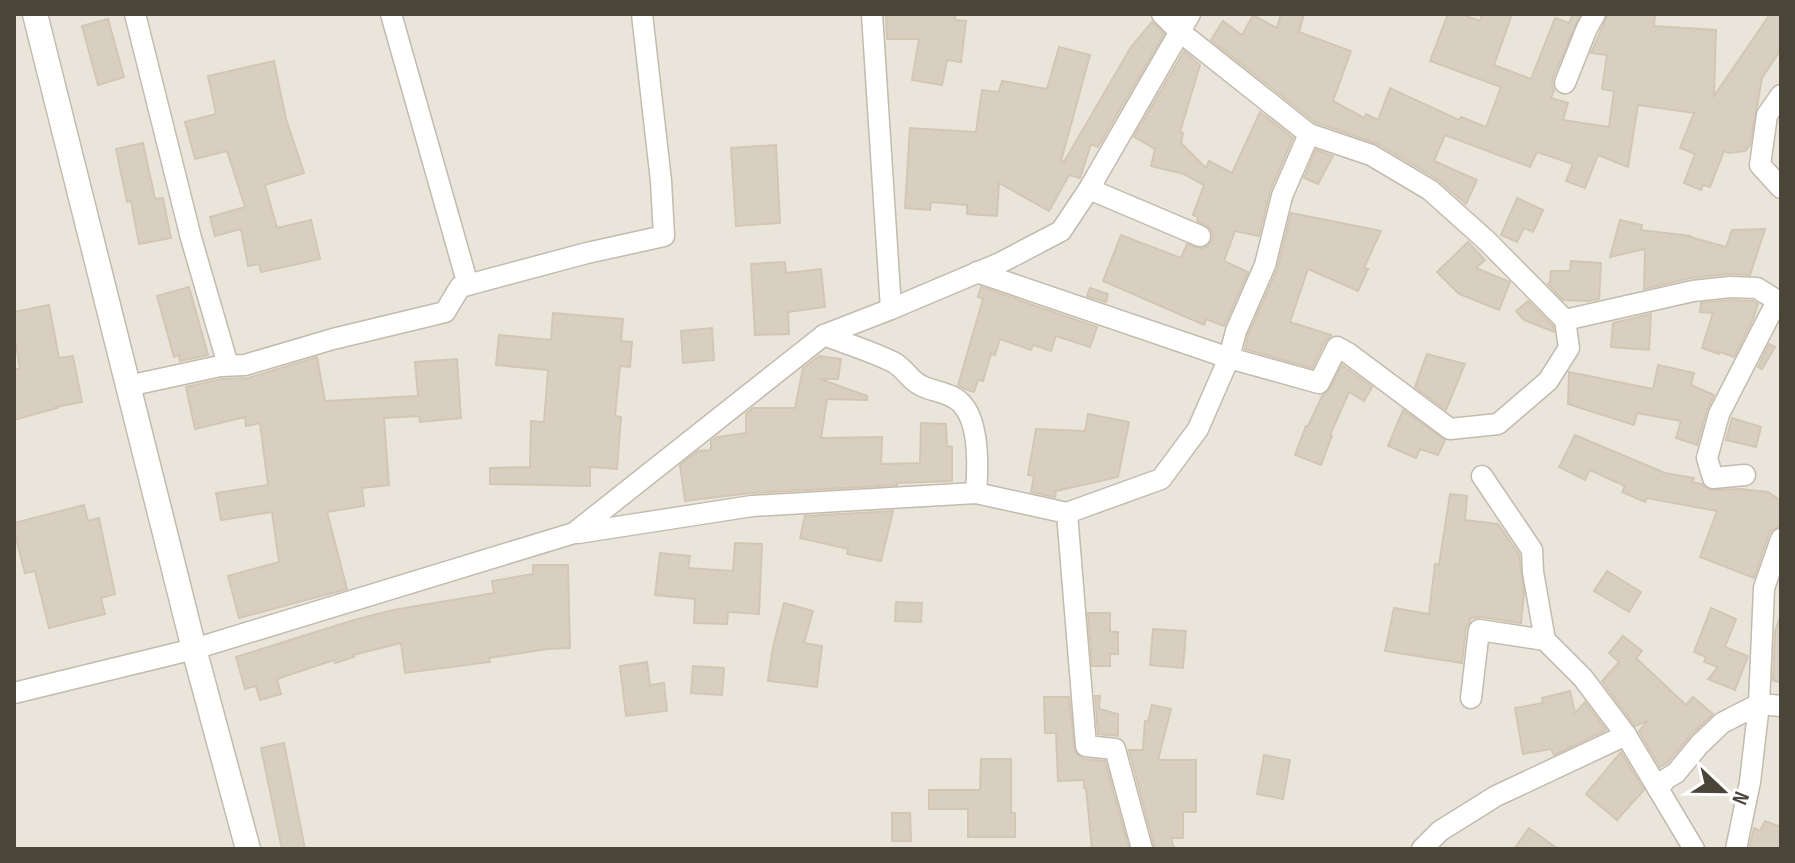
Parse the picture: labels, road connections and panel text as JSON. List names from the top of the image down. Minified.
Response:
{"north":"right"}
